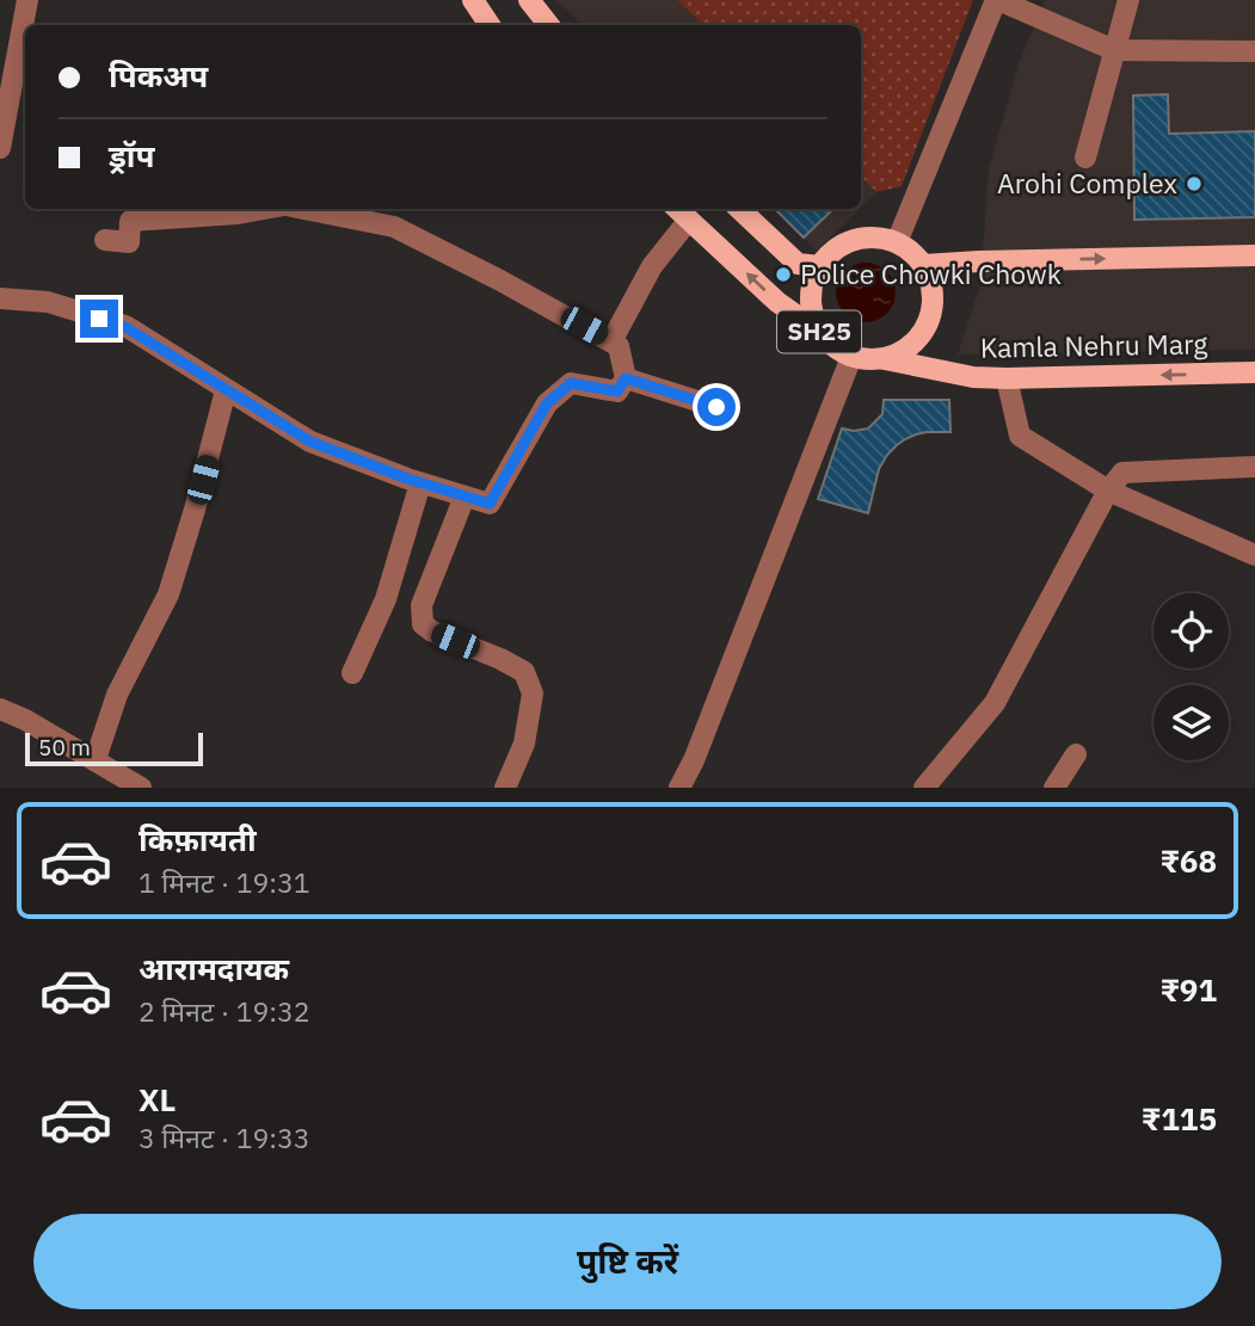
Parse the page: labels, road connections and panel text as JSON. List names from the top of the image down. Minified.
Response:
{"streets":{"main road":["SH25","Kamla Nehru Marg"]},"crossings":[["SH25","Kamla Nehru Marg"]],"places":["Arohi Complex","Police Chowki Chowk"],"scale_bar":"50 m","page":{"banner":["पिकअप","ड्रॉप"],"scale":"50 m","list":[{"name":"किफ़ायती","note":"1 मिनट · 19:31","value":"₹68"},{"name":"आरामदायक","note":"2 मिनट · 19:32","value":"₹91"},{"name":"XL","note":"3 मिनट · 19:33","value":"₹115"}],"buttons":"पुष्टि करें"}}
